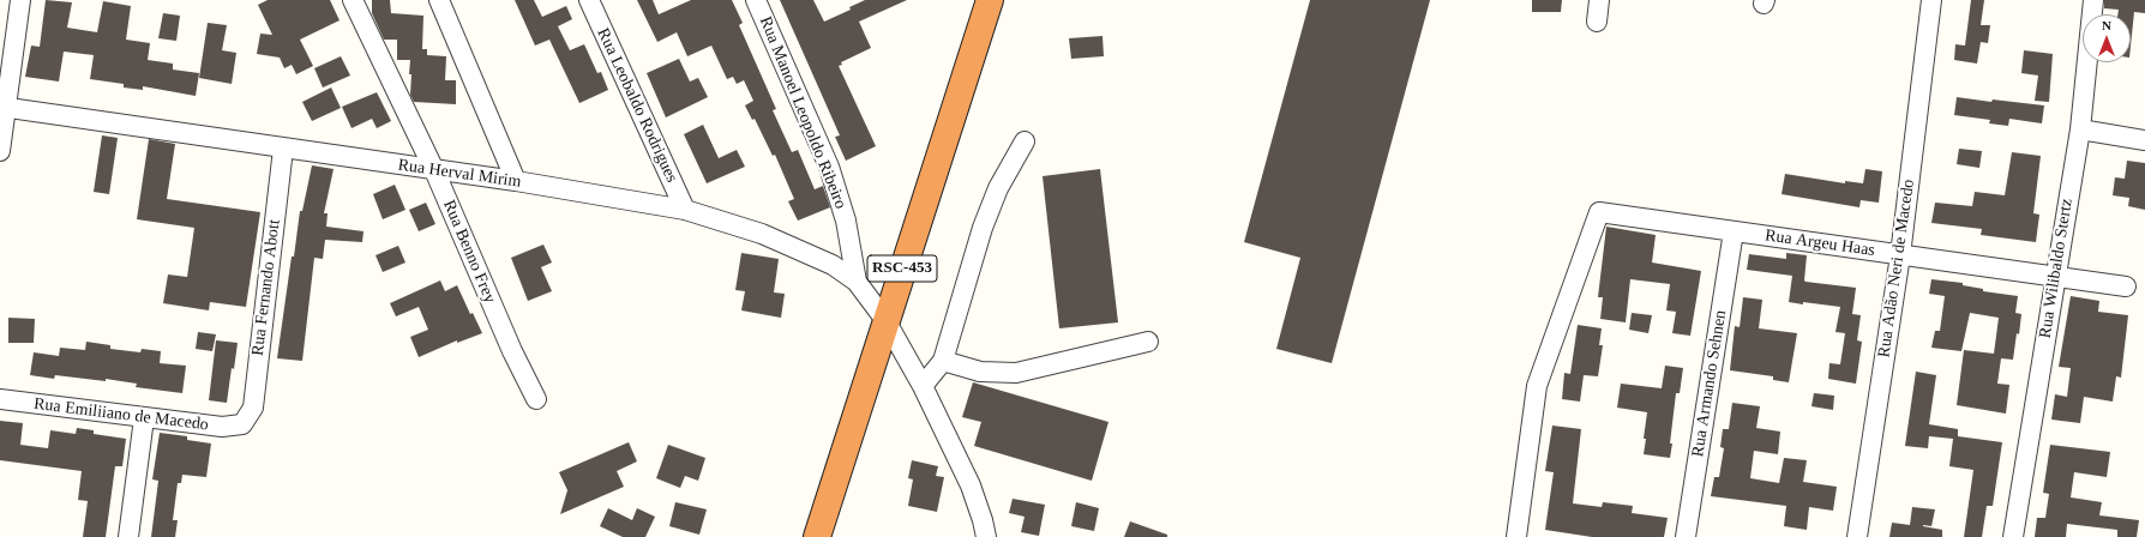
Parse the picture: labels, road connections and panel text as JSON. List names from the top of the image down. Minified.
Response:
{"streets":{"highway":["RSC-453"],"street":["Rua Leobaldo Rodrigues","Rua Manoel Leopoldo Ribeiro","Rua Herval Mirim","Rua Argeu Haas","Rua Benno Frey","Rua Adão Neri de Macedo","Rua Wilibaldo Stertz","Rua Fernando Abott","Rua Armando Sehnen","Rua Emiliiano de Macedo"]},"crossings":[["Rua Leobaldo Rodrigues","Rua Herval Mirim"],["Rua Manoel Leopoldo Ribeiro","Rua Herval Mirim"],["Rua Herval Mirim","Rua Benno Frey"],["Rua Herval Mirim","RSC-453"],["Rua Herval Mirim","Rua Fernando Abott"],["Rua Argeu Haas","Rua Adão Neri de Macedo"],["Rua Argeu Haas","Rua Wilibaldo Stertz"],["Rua Argeu Haas","Rua Armando Sehnen"],["Rua Fernando Abott","Rua Emiliiano de Macedo"]],"north":"top"}
